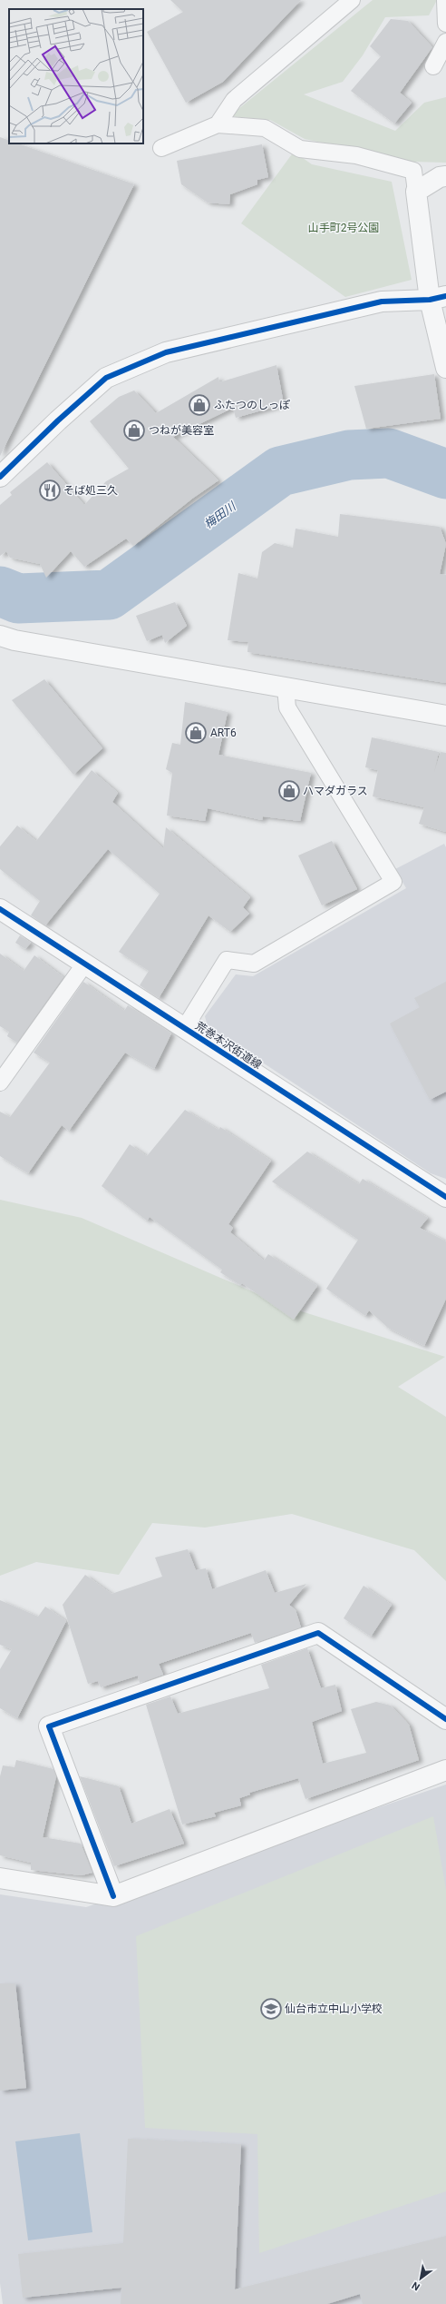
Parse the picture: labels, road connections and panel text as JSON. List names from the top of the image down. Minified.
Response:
{"streets":{"street":["荒巻本沢街道線"]},"water":["梅田川"],"parks":["山手町2号公園"],"places":{"shop":["ふたつのしっぽ","つねが美容室","ART6","ハマダガラス"],"restaurant":["そば処三久"],"school or university":["仙台市立中山小学校"]},"north":"bottom left"}
